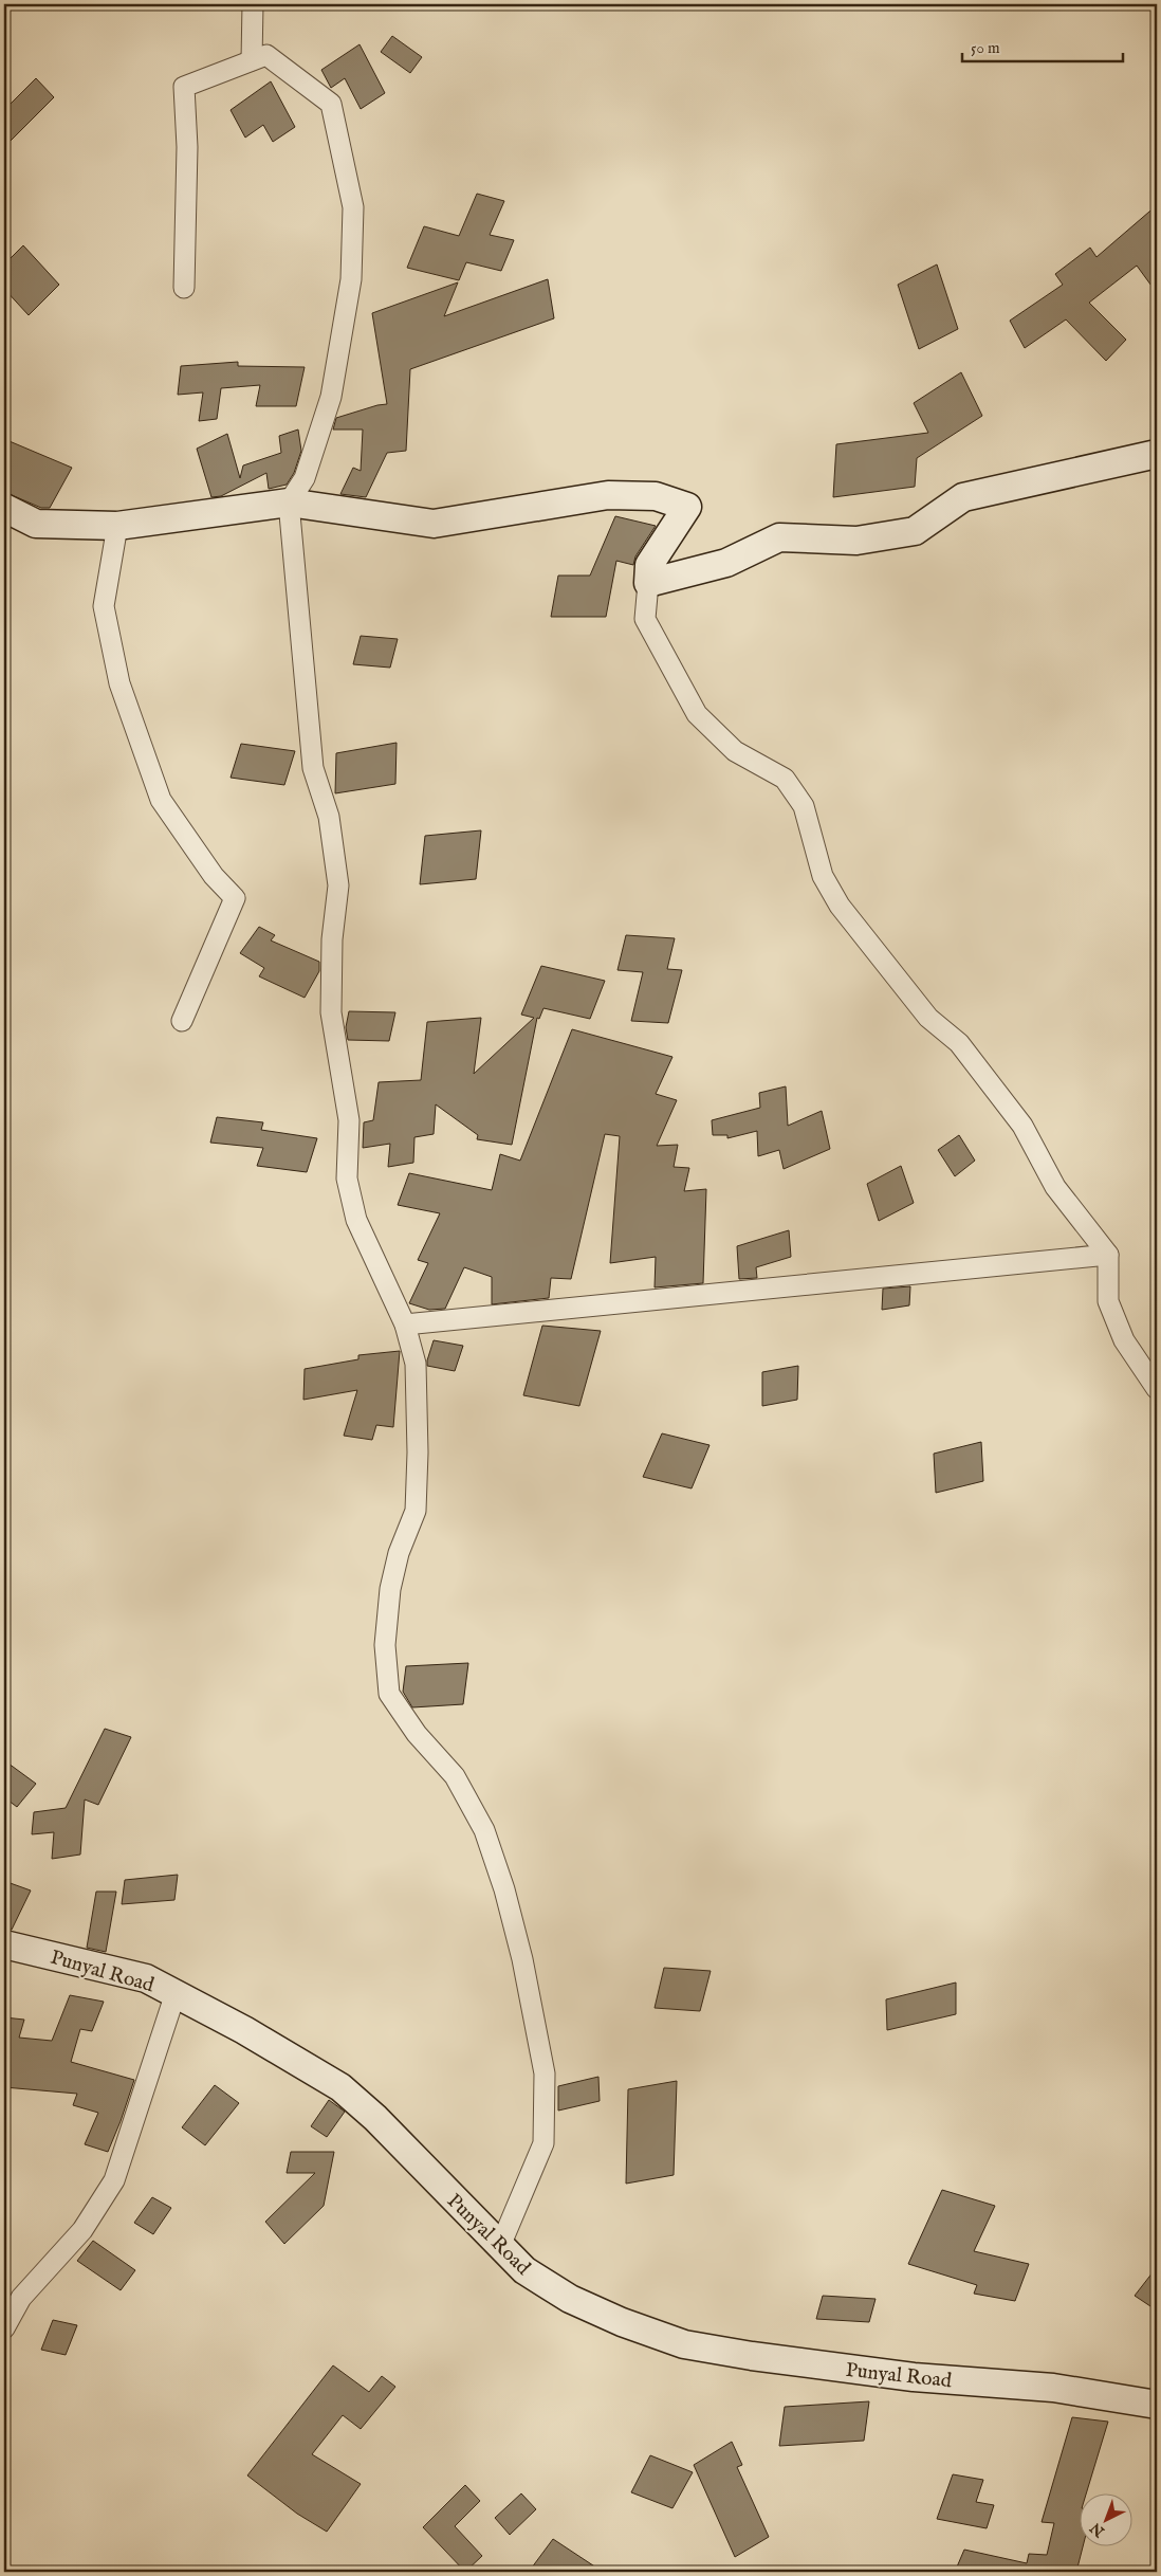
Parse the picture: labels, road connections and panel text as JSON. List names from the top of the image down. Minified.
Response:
{"streets":{"street":["Punyal Road"]},"scale_bar":"50 m","north":"bottom left"}
